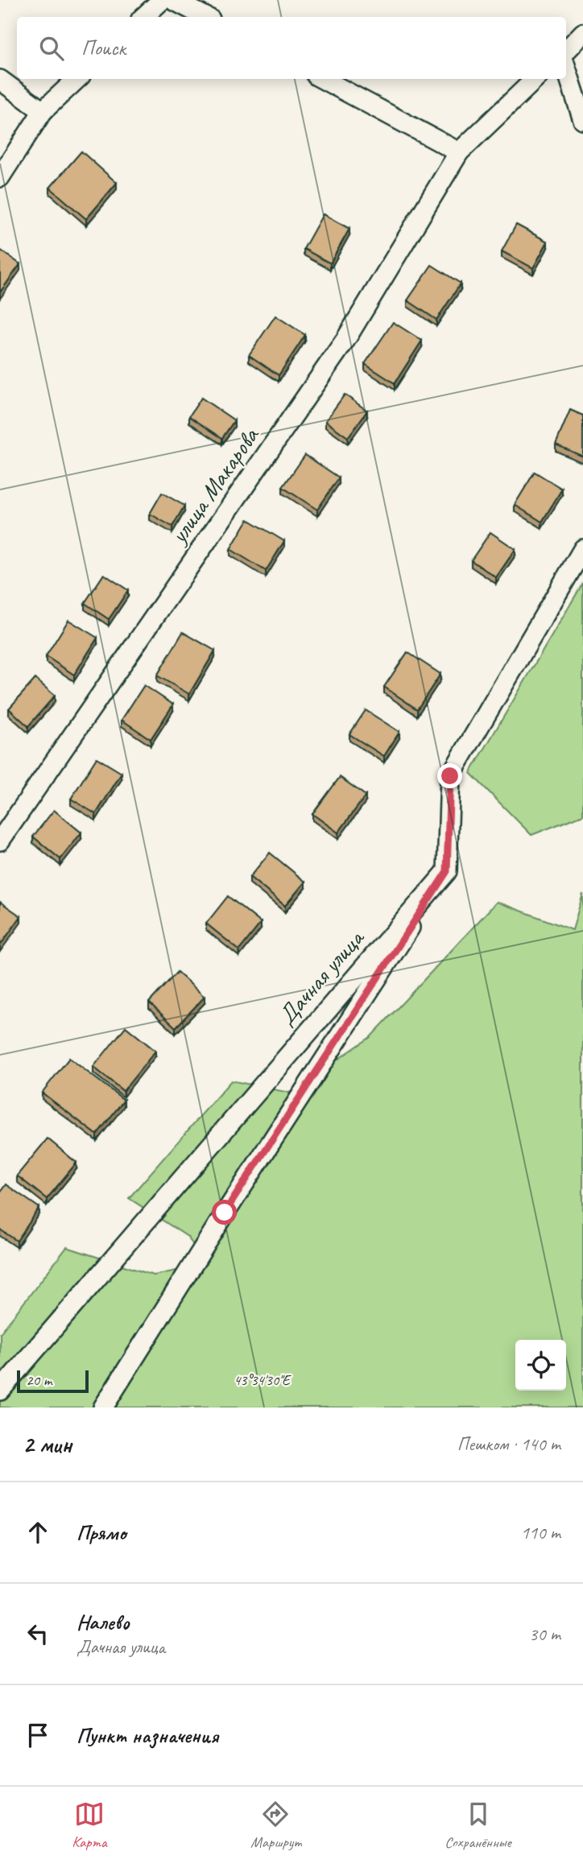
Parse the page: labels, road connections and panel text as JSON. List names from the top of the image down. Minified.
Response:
{"streets":{"street":["улица Макарова","Дачная улица"]},"scale_bar":"20 m","page":{"search":"Поиск","scale":"20 m","heading":["2 мин","Пешком · 140 m"],"list":[["Прямо","110 m"],["Налево","Дачная улица","30 m"],"Пункт назначения"],"nav":["Карта","Маршрут","Сохранённые"]},"coordinates":["43°34'30\"E"]}
